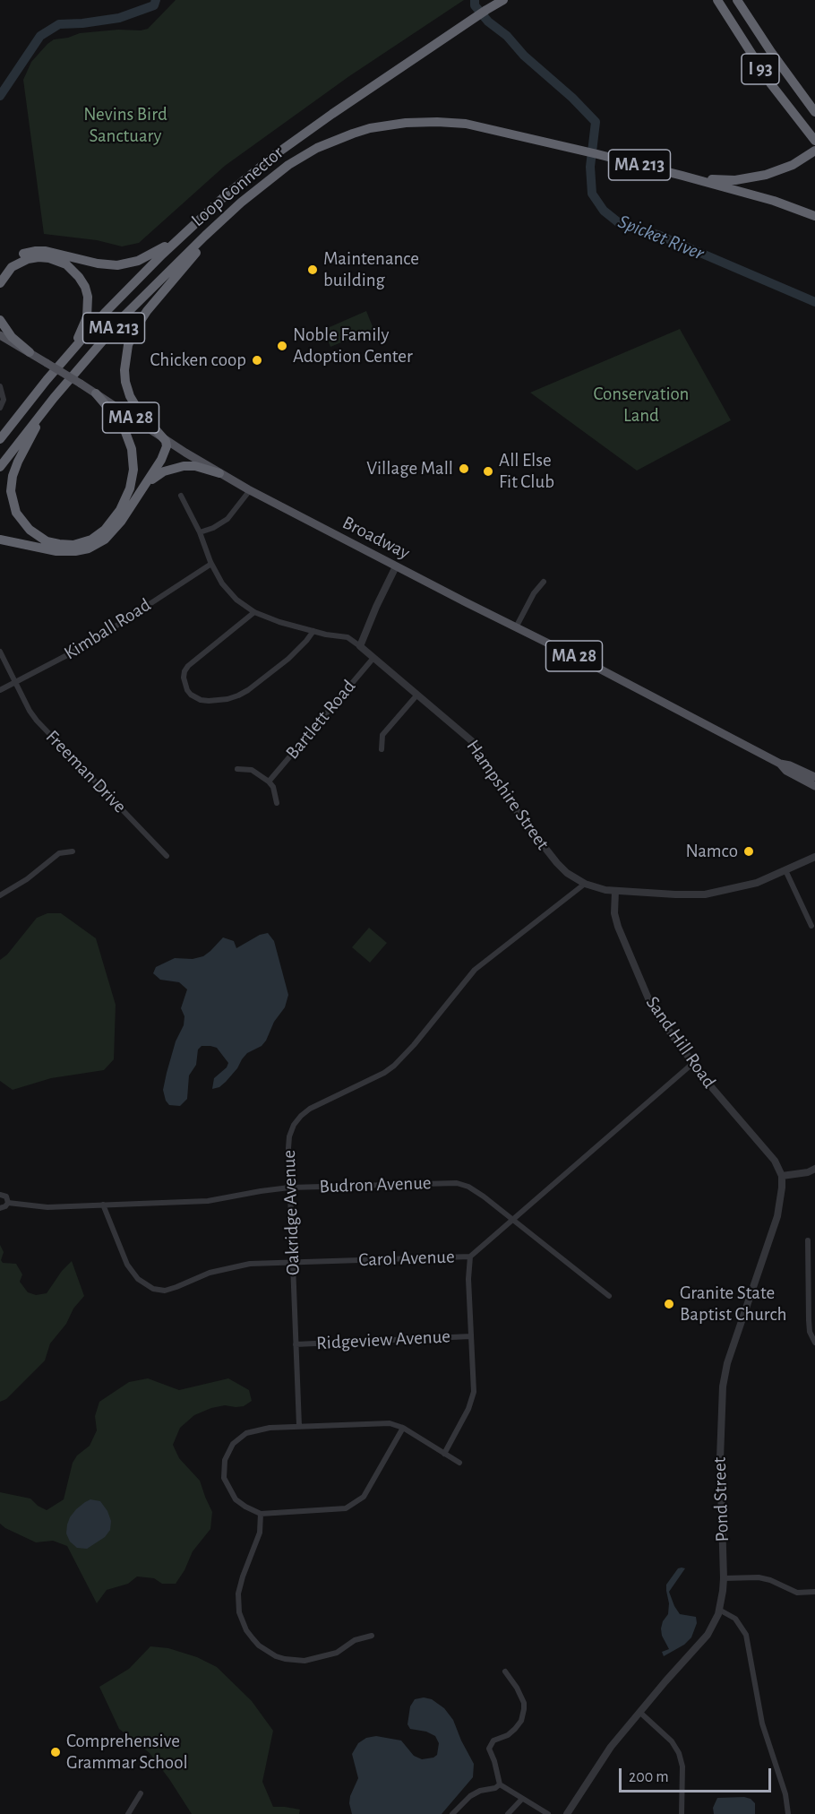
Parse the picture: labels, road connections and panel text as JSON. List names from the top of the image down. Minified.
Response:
{"streets":{"highway":["I 93","MA 213","Loop Connector"],"main road":["MA 28","Broadway"],"street":["Kimball Road","Bartlett Road","Freeman Drive","Hampshire Street","Sand Hill Road","Budron Avenue","Oakridge Avenue","Carol Avenue","Ridgeview Avenue","Pond Street"]},"crossings":[["Kimball Road","Freeman Drive"],["Kimball Road","Hampshire Street"],["Bartlett Road","Hampshire Street"],["Hampshire Street","Sand Hill Road"],["Hampshire Street","Oakridge Avenue"],["Sand Hill Road","Carol Avenue"],["Sand Hill Road","Pond Street"],["Budron Avenue","Oakridge Avenue"],["Budron Avenue","Carol Avenue"],["Oakridge Avenue","Carol Avenue"],["Oakridge Avenue","Ridgeview Avenue"]],"water":["Spicket River"],"parks":["Nevins Bird Sanctuary","Conservation Land"],"places":["Maintenance building","Noble Family Adoption Center","Chicken coop","Village Mall","All Else Fit Club","Namco","Granite State Baptist Church","Comprehensive Grammar School"],"scale_bar":"200 m"}
